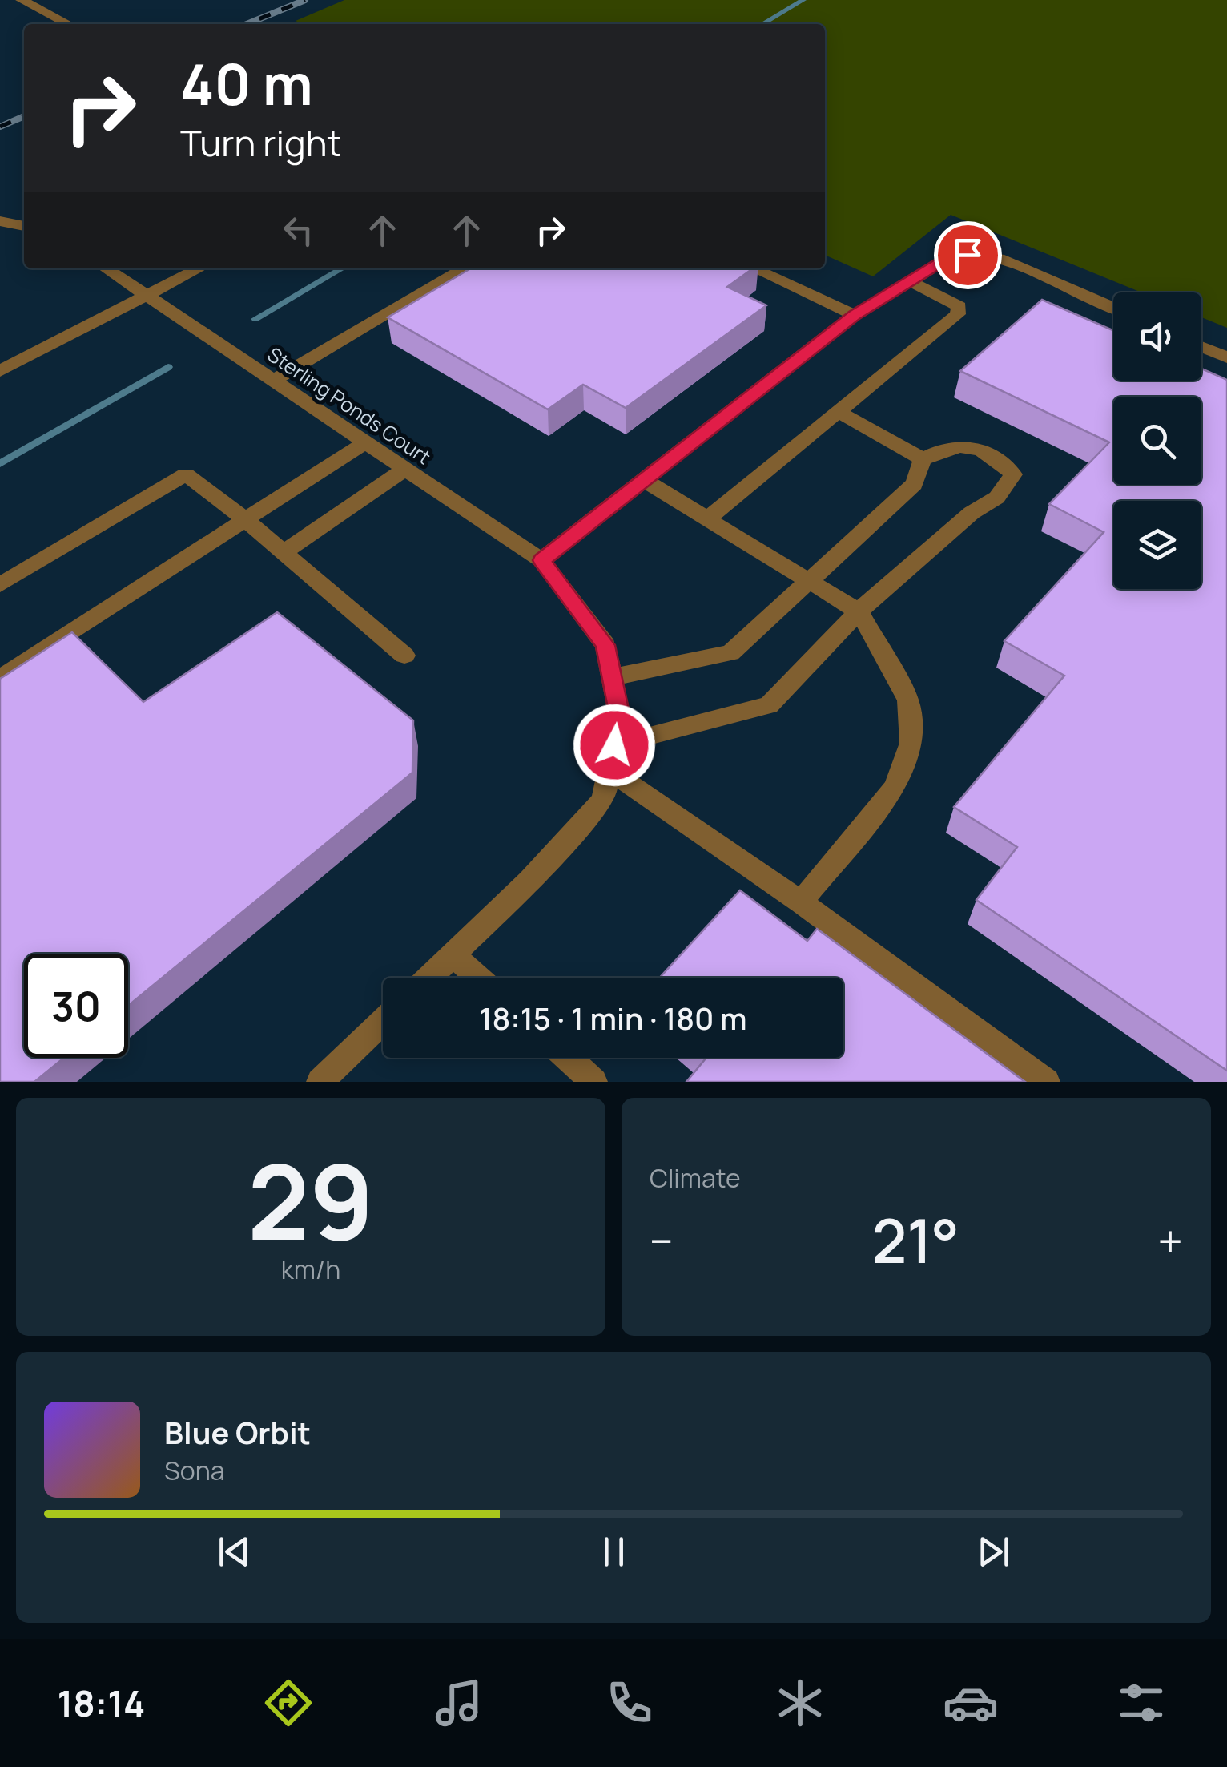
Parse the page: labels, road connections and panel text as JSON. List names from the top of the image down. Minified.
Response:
{"streets":{"street":["Sterling Ponds Court"]},"page":{"turn":["40 m","Turn right"],"limit":"30","trip":"18:15 · 1 min · 180 m","tile":[["29","km/h"],"Climate"],"heat":["−","21°","+"],"song":["Blue Orbit","Sona"],"tabs":"18:14"}}
